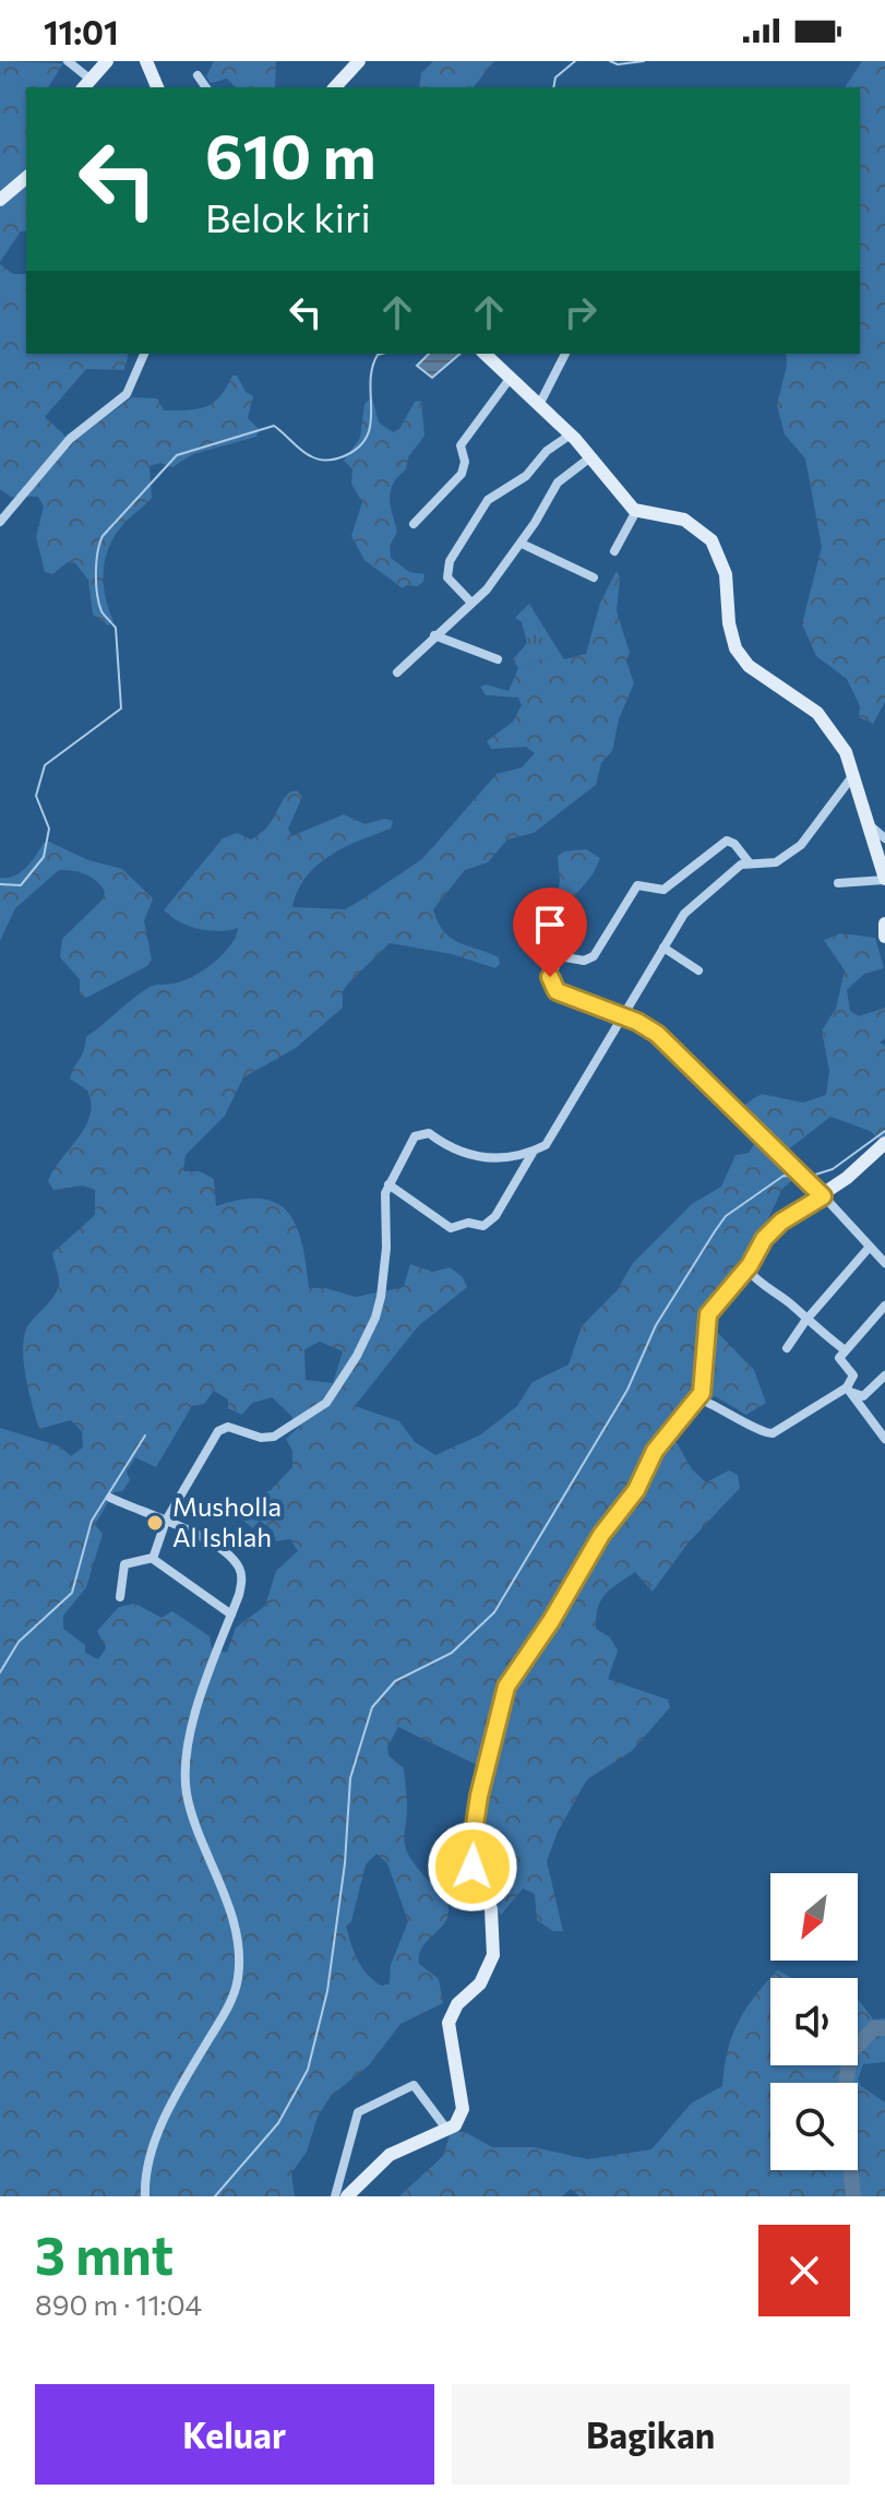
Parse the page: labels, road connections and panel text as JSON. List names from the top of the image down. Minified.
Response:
{"places":["Musholla Al Ishlah"],"north":"bottom left","page":{"status":"11:01","turn":["610 m","Belok kiri"],"heading":["3 mnt","890 m · 11:04"],"buttons":["Keluar","Bagikan"]}}
